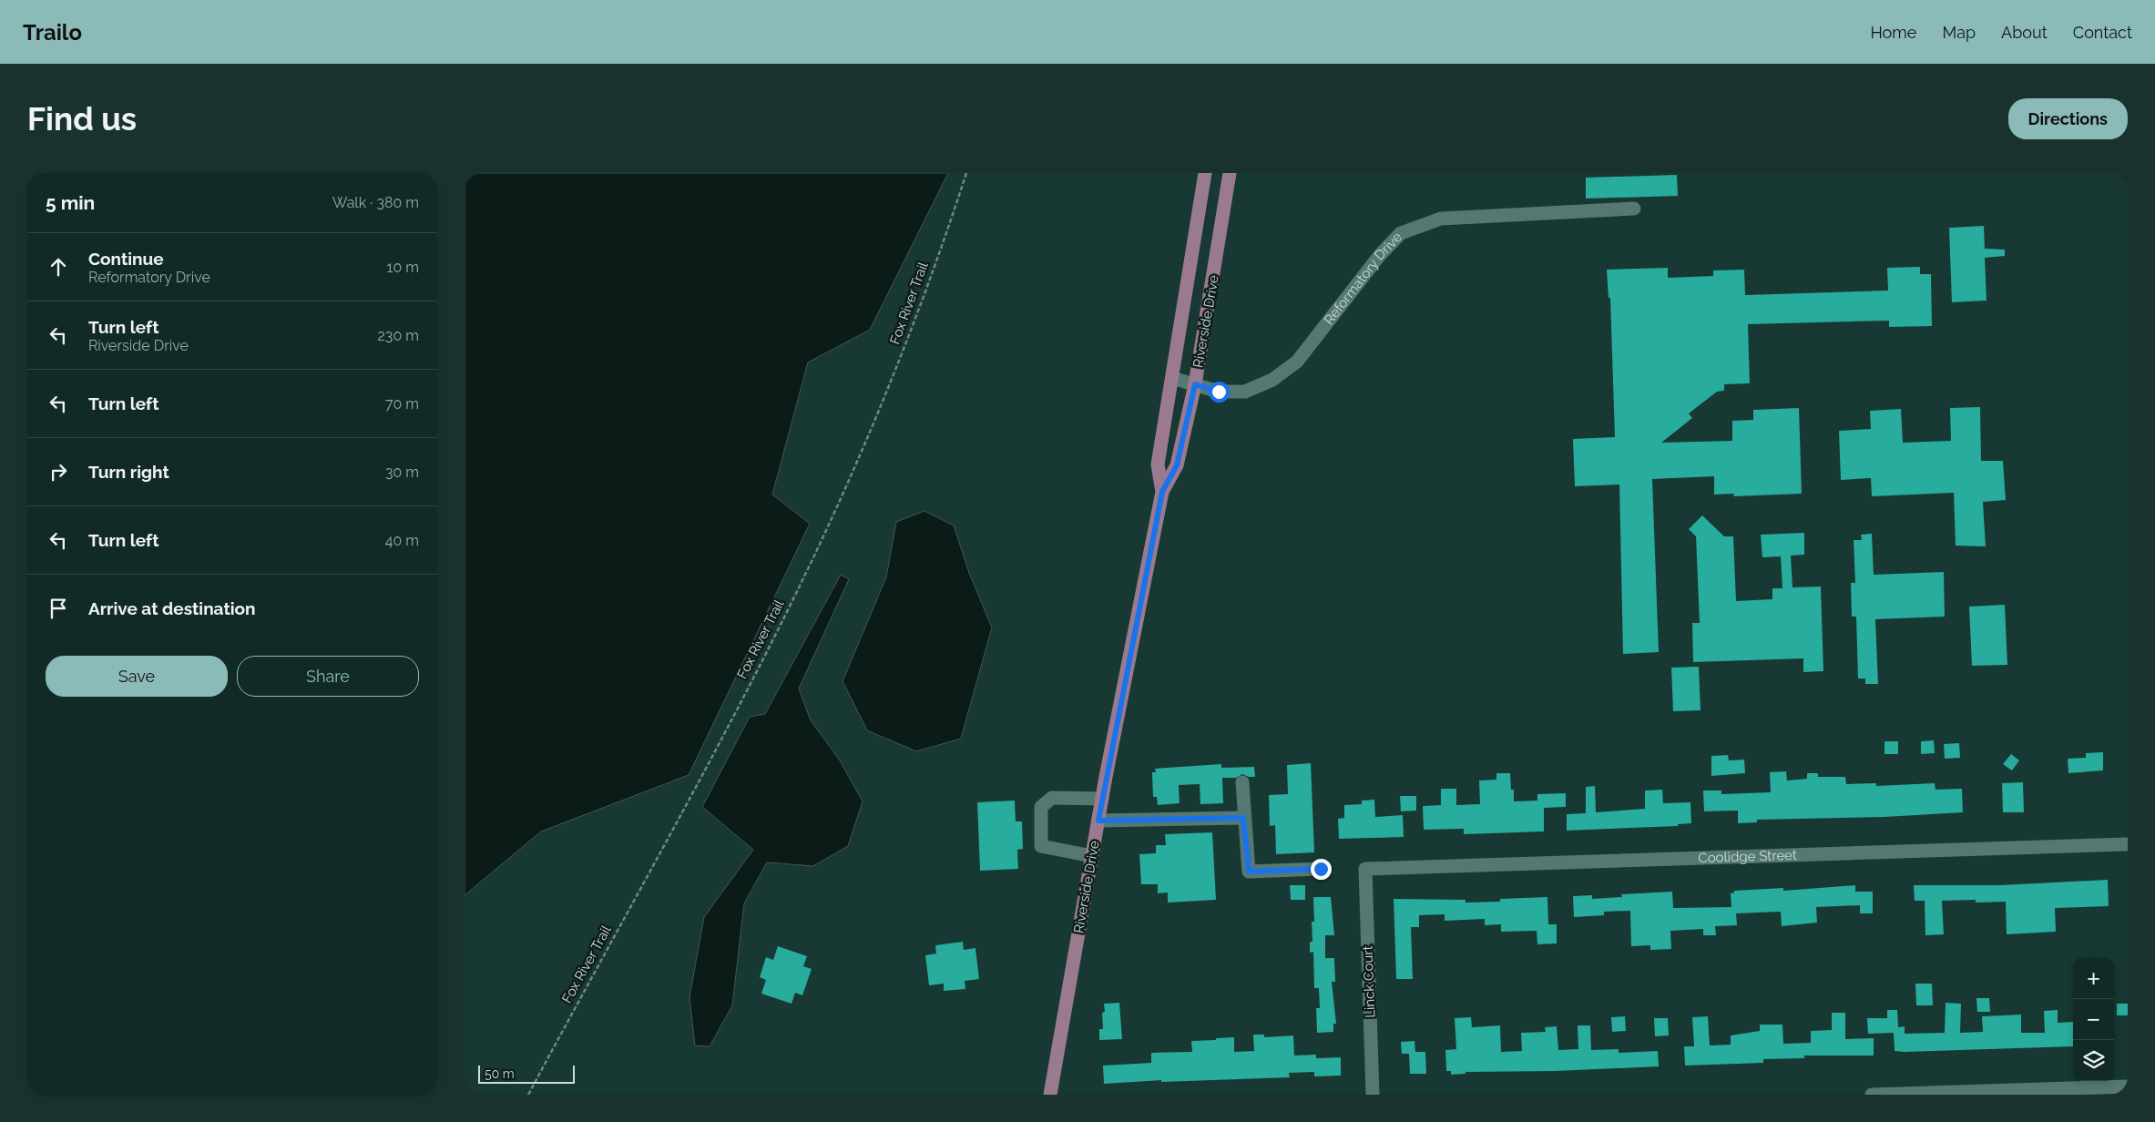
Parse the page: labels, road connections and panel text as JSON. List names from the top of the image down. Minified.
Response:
{"streets":{"main road":["Riverside Drive"],"street":["Reformatory Drive","Coolidge Street","Linck Court"],"path":["Fox River Trail"]},"crossings":[["Reformatory Drive","Riverside Drive"],["Coolidge Street","Linck Court"]],"scale_bar":"50 m","page":{"header":"Trailo","nav":["Home","Map","About","Contact"],"buttons":["Directions",["Save","Share"]],"title":"Find us","heading":["5 min","Walk · 380 m"],"list":[["Continue","Reformatory Drive","10 m"],["Turn left","Riverside Drive","230 m"],["Turn left","70 m"],["Turn right","30 m"],["Turn left","40 m"],"Arrive at destination"],"map_buttons":["+","−"],"scale":"50 m"}}
